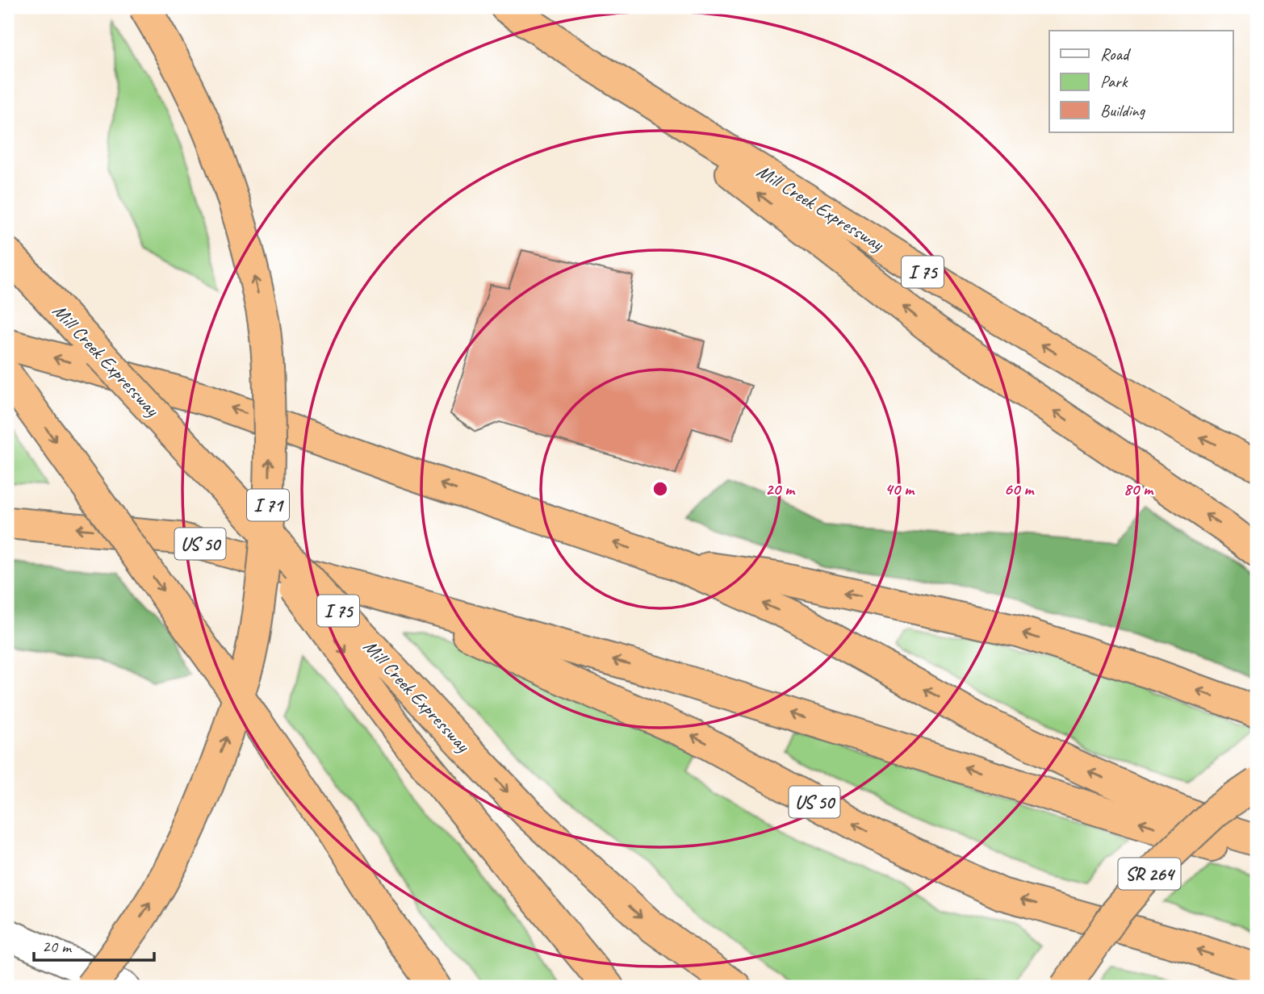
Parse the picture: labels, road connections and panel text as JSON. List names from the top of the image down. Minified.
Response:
{"streets":{"highway":["Mill Creek Expressway","I 75","I 71","US 50","SR 264"]},"legend":["Road","Park","Building"],"scale_bar":"20 m","rings":["20 m","40 m","60 m","80 m"]}
